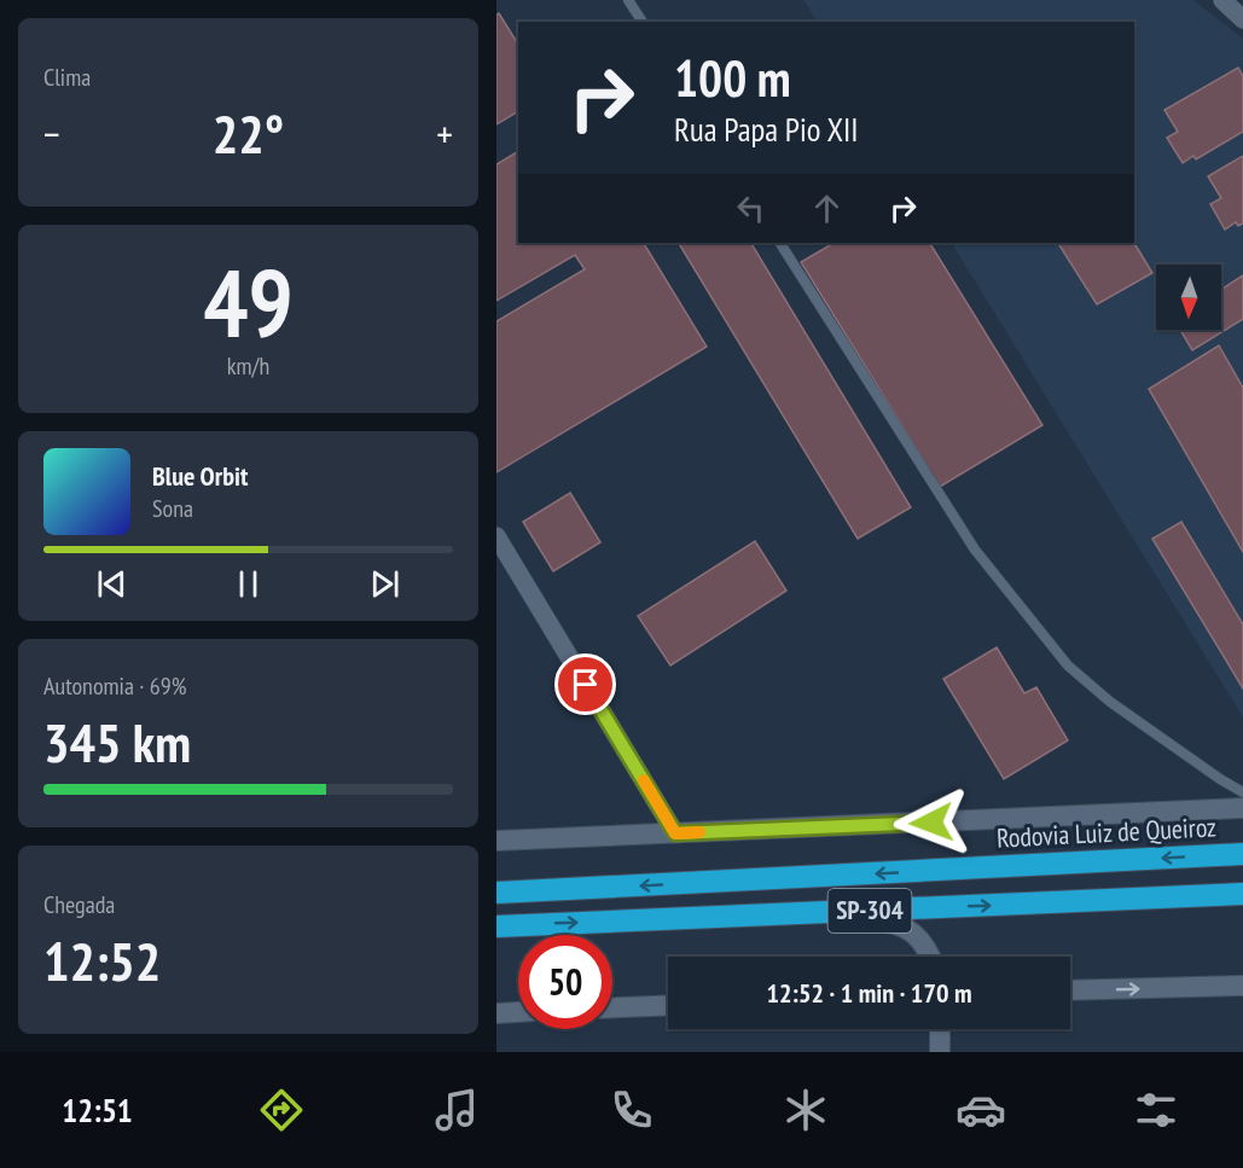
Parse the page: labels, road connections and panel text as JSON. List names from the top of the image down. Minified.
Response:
{"streets":{"highway":["Rodovia Luiz de Queiroz","SP-304"]},"north":"bottom","page":{"tile":["Clima",["49","km/h"],["Autonomia · 69%","345 km"],["Chegada","12:52"]],"turn":["100 m","Rua Papa Pio XII"],"heat":["−","22°","+"],"song":["Blue Orbit","Sona"],"limit":"50","trip":"12:52 · 1 min · 170 m","tabs":"12:51"}}
